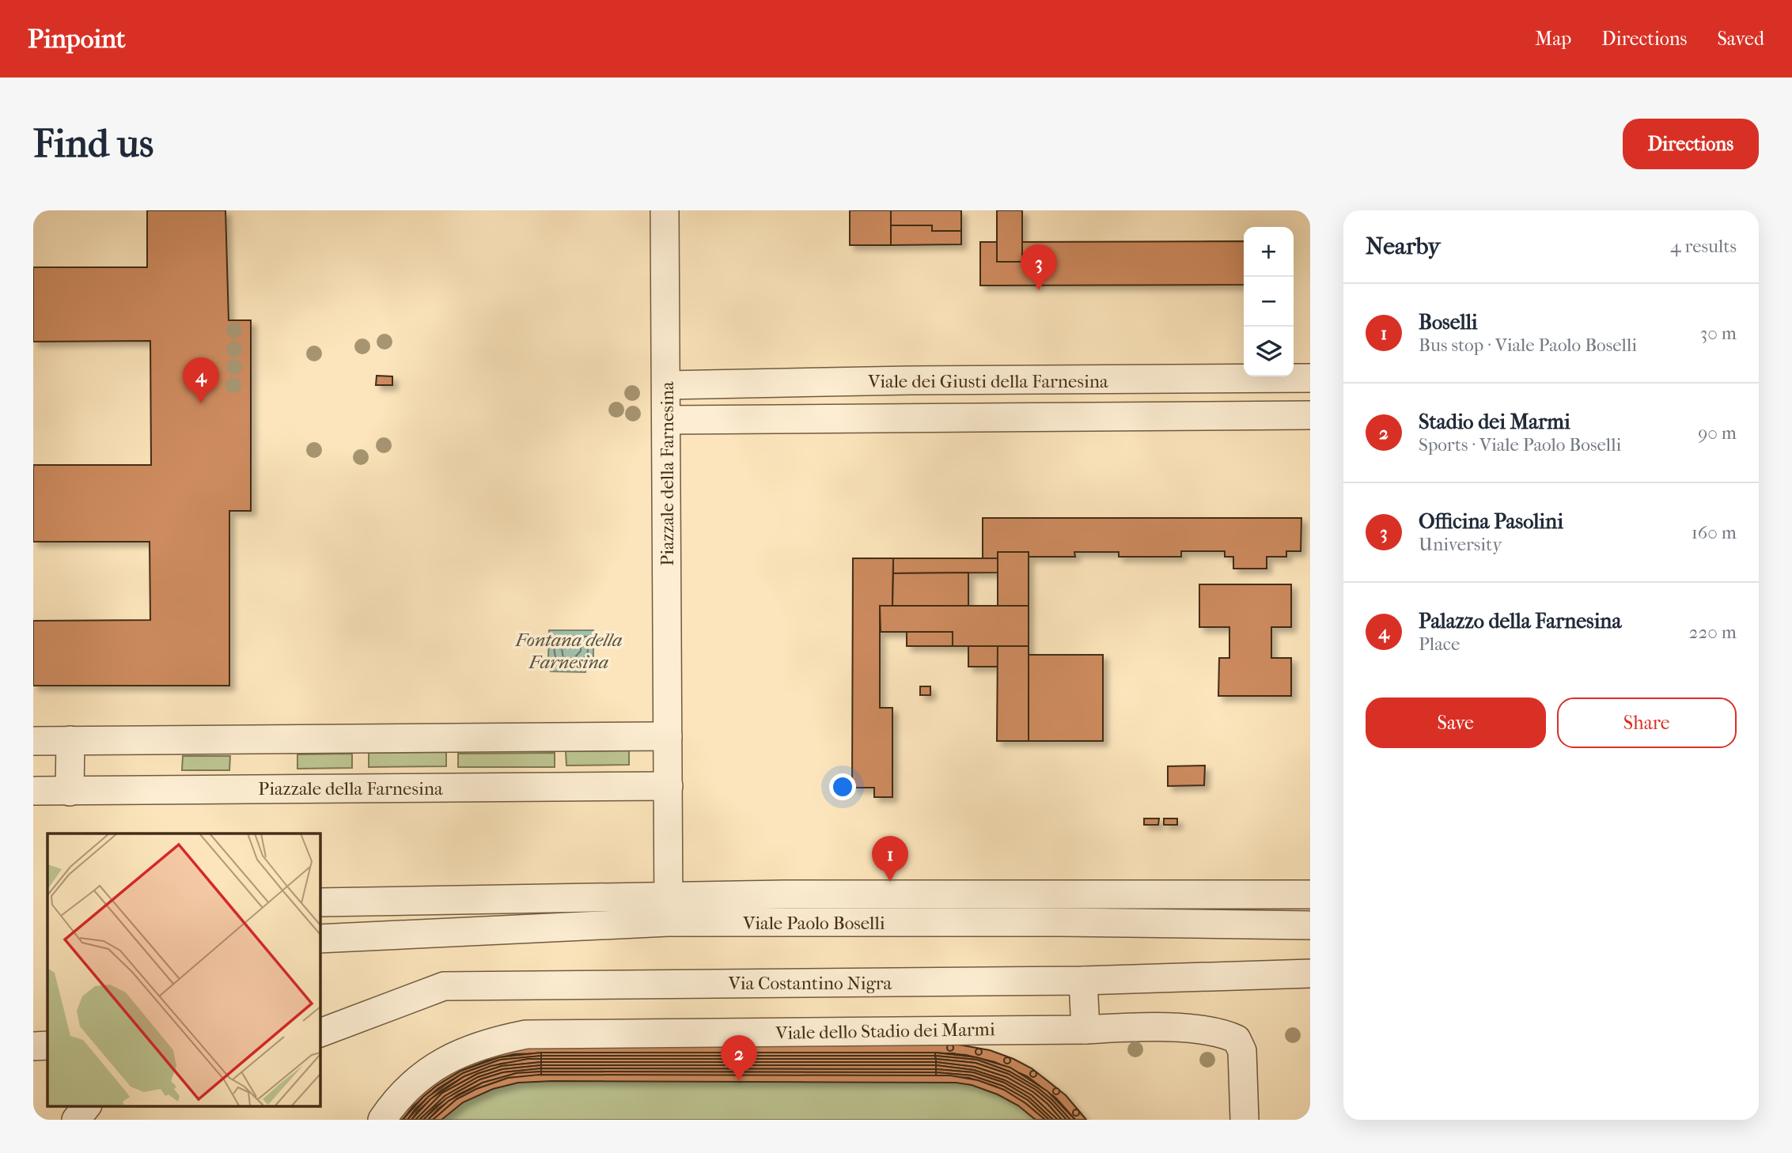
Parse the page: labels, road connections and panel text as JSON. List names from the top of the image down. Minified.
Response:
{"streets":{"street":["Viale dei Giusti della Farnesina","Piazzale della Farnesina","Viale Paolo Boselli","Via Costantino Nigra","Viale dello Stadio dei Marmi"]},"crossings":[["Viale dei Giusti della Farnesina","Piazzale della Farnesina"],["Piazzale della Farnesina","Viale Paolo Boselli"]],"water":["Fontana della Farnesina"],"page":{"header":"Pinpoint","nav":["Map","Directions","Saved"],"buttons":["Directions",["Save","Share"]],"title":"Find us","heading":["Nearby","4 results"],"map_buttons":["+","−"],"pins":["3","4","1","2"],"list":[{"mark":"1","name":"Boselli","note":"Bus stop · Viale Paolo Boselli","value":"30 m"},{"mark":"2","name":"Stadio dei Marmi","note":"Sports · Viale Paolo Boselli","value":"90 m"},{"mark":"3","name":"Officina Pasolini","note":"University","value":"160 m"},{"mark":"4","name":"Palazzo della Farnesina","note":"Place","value":"220 m"}]}}
